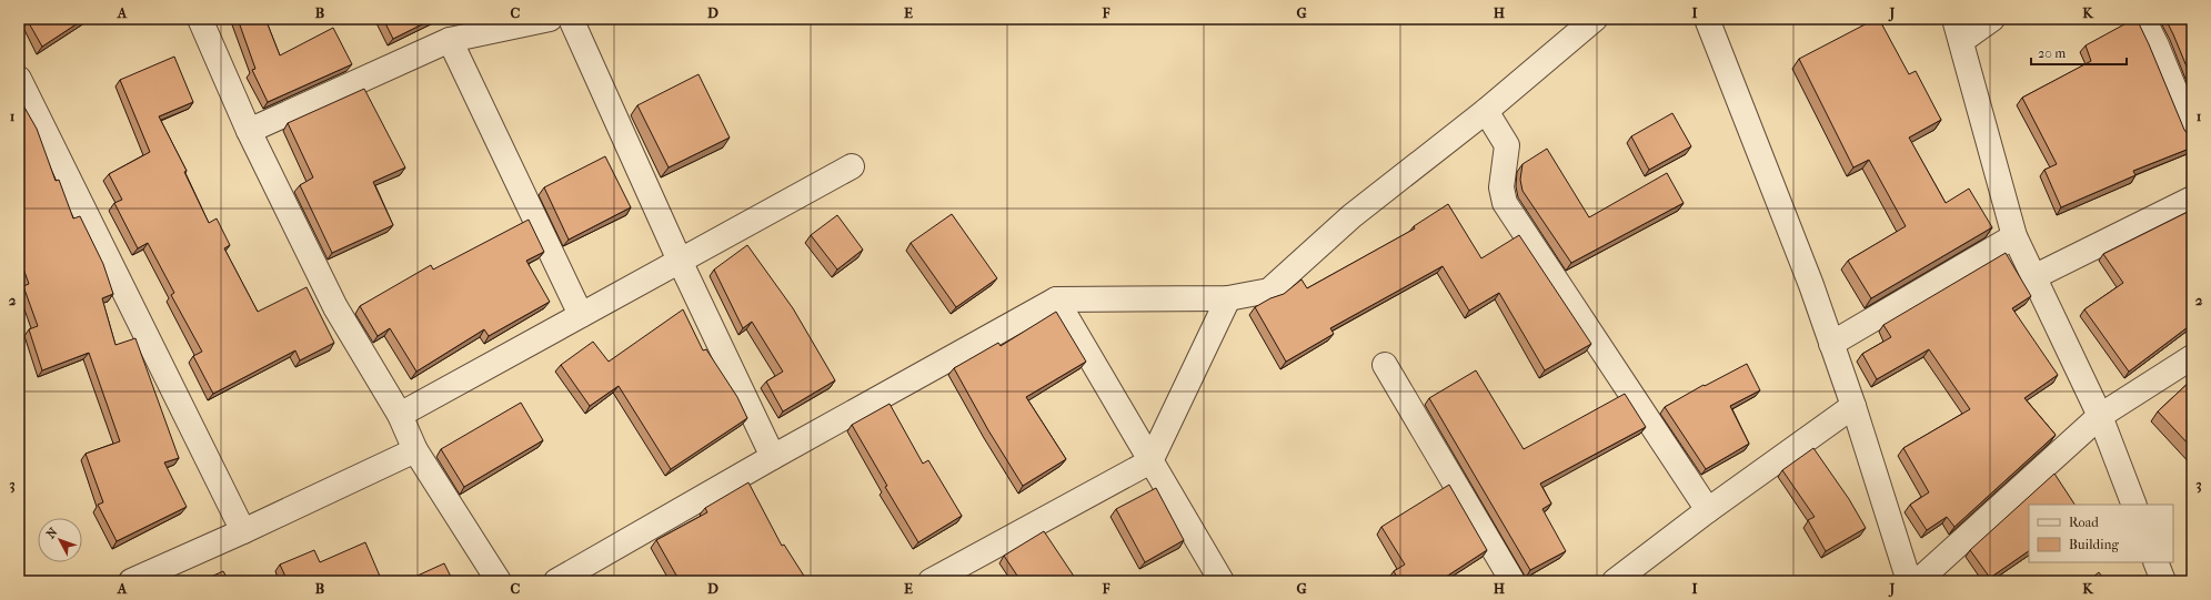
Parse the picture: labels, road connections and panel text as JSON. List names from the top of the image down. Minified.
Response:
{"legend":["Road","Building"],"scale_bar":"20 m","north":"top left","grid":{"columns":["A","B","C","D","E","F","G","H","I","J","K"],"rows":["1","2","3"]}}
